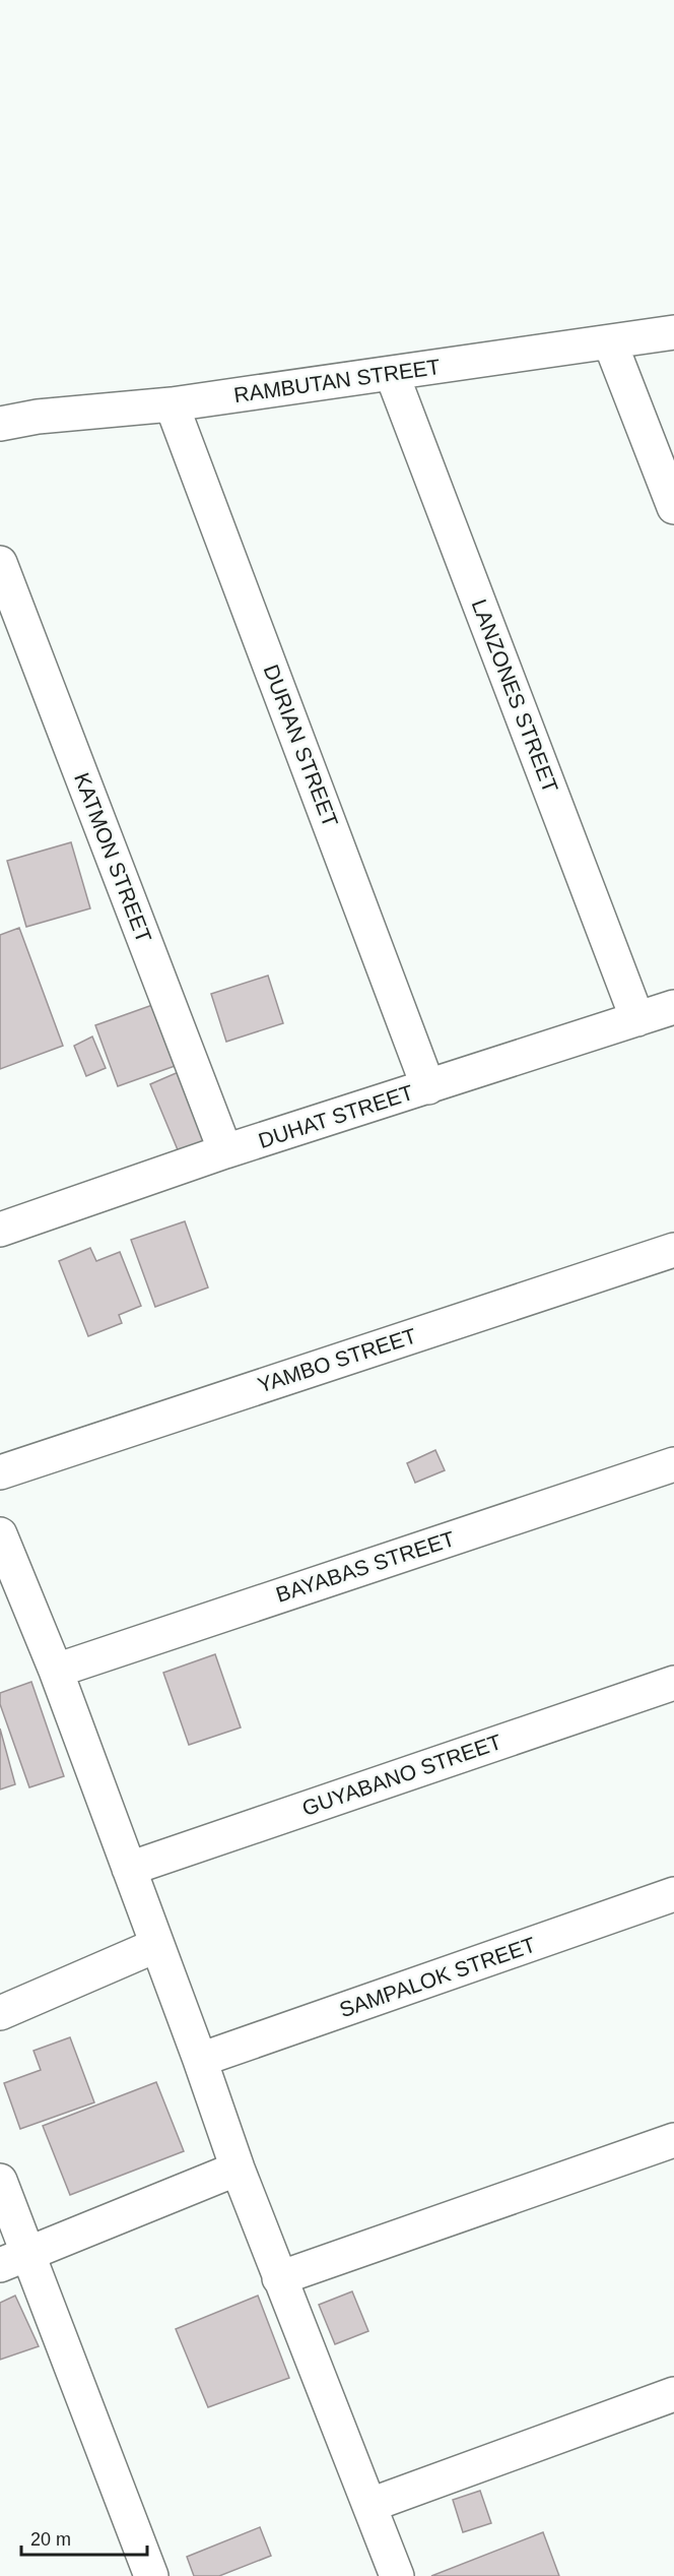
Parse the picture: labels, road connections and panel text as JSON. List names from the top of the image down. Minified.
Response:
{"streets":{"street":["RAMBUTAN STREET","LANZONES STREET","DURIAN STREET","KATMON STREET","DUHAT STREET","YAMBO STREET","BAYABAS STREET","GUYABANO STREET","SAMPALOK STREET"]},"crossings":[["RAMBUTAN STREET","LANZONES STREET"],["RAMBUTAN STREET","DURIAN STREET"],["LANZONES STREET","DUHAT STREET"],["DURIAN STREET","DUHAT STREET"],["KATMON STREET","DUHAT STREET"]],"scale_bar":"20 m"}
